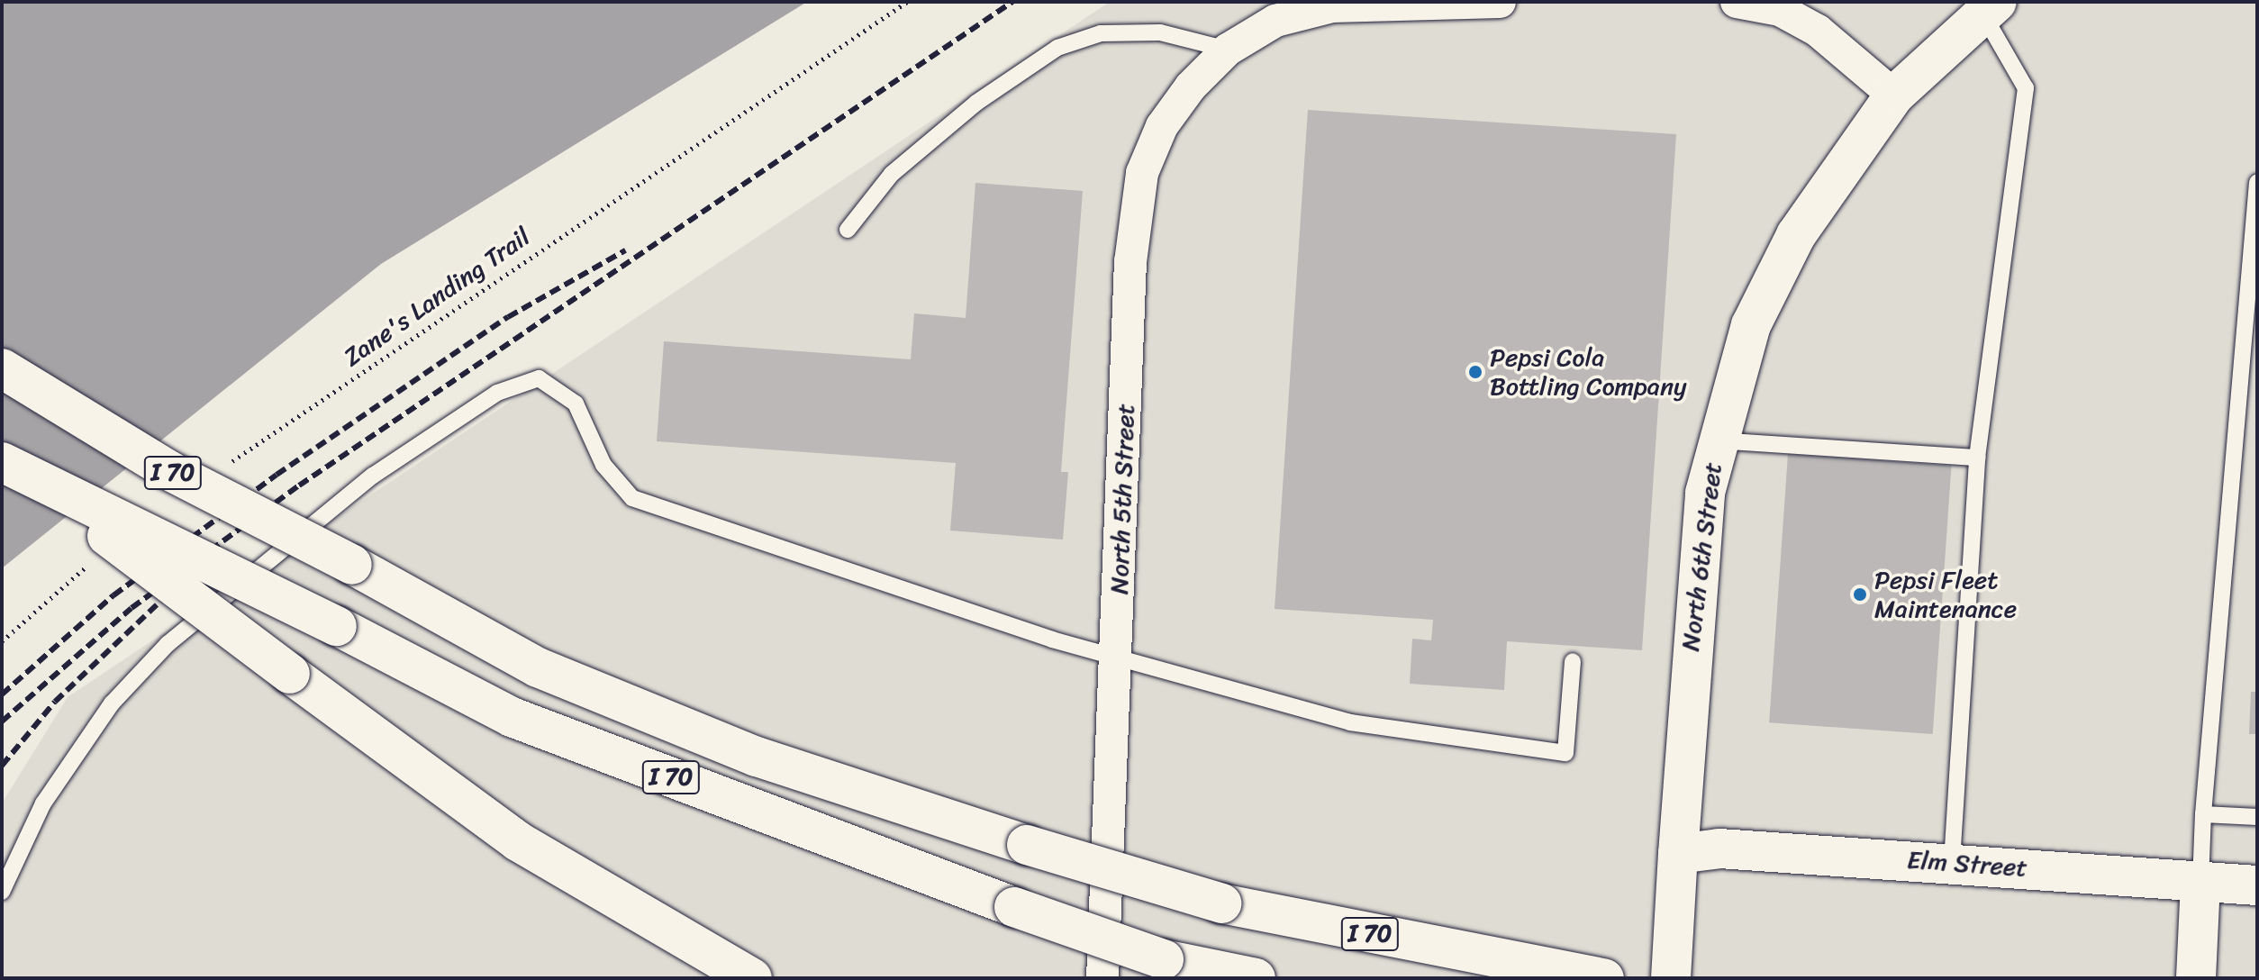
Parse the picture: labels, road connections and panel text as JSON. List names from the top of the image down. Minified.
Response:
{"streets":{"main road":["I 70","North 6th Street","Elm Street"],"street":["North 5th Street"],"path":["Zane's Landing Trail"]},"crossings":[["North 6th Street","Elm Street"]],"places":["Pepsi Cola Bottling Company","Pepsi Fleet Maintenance"]}
